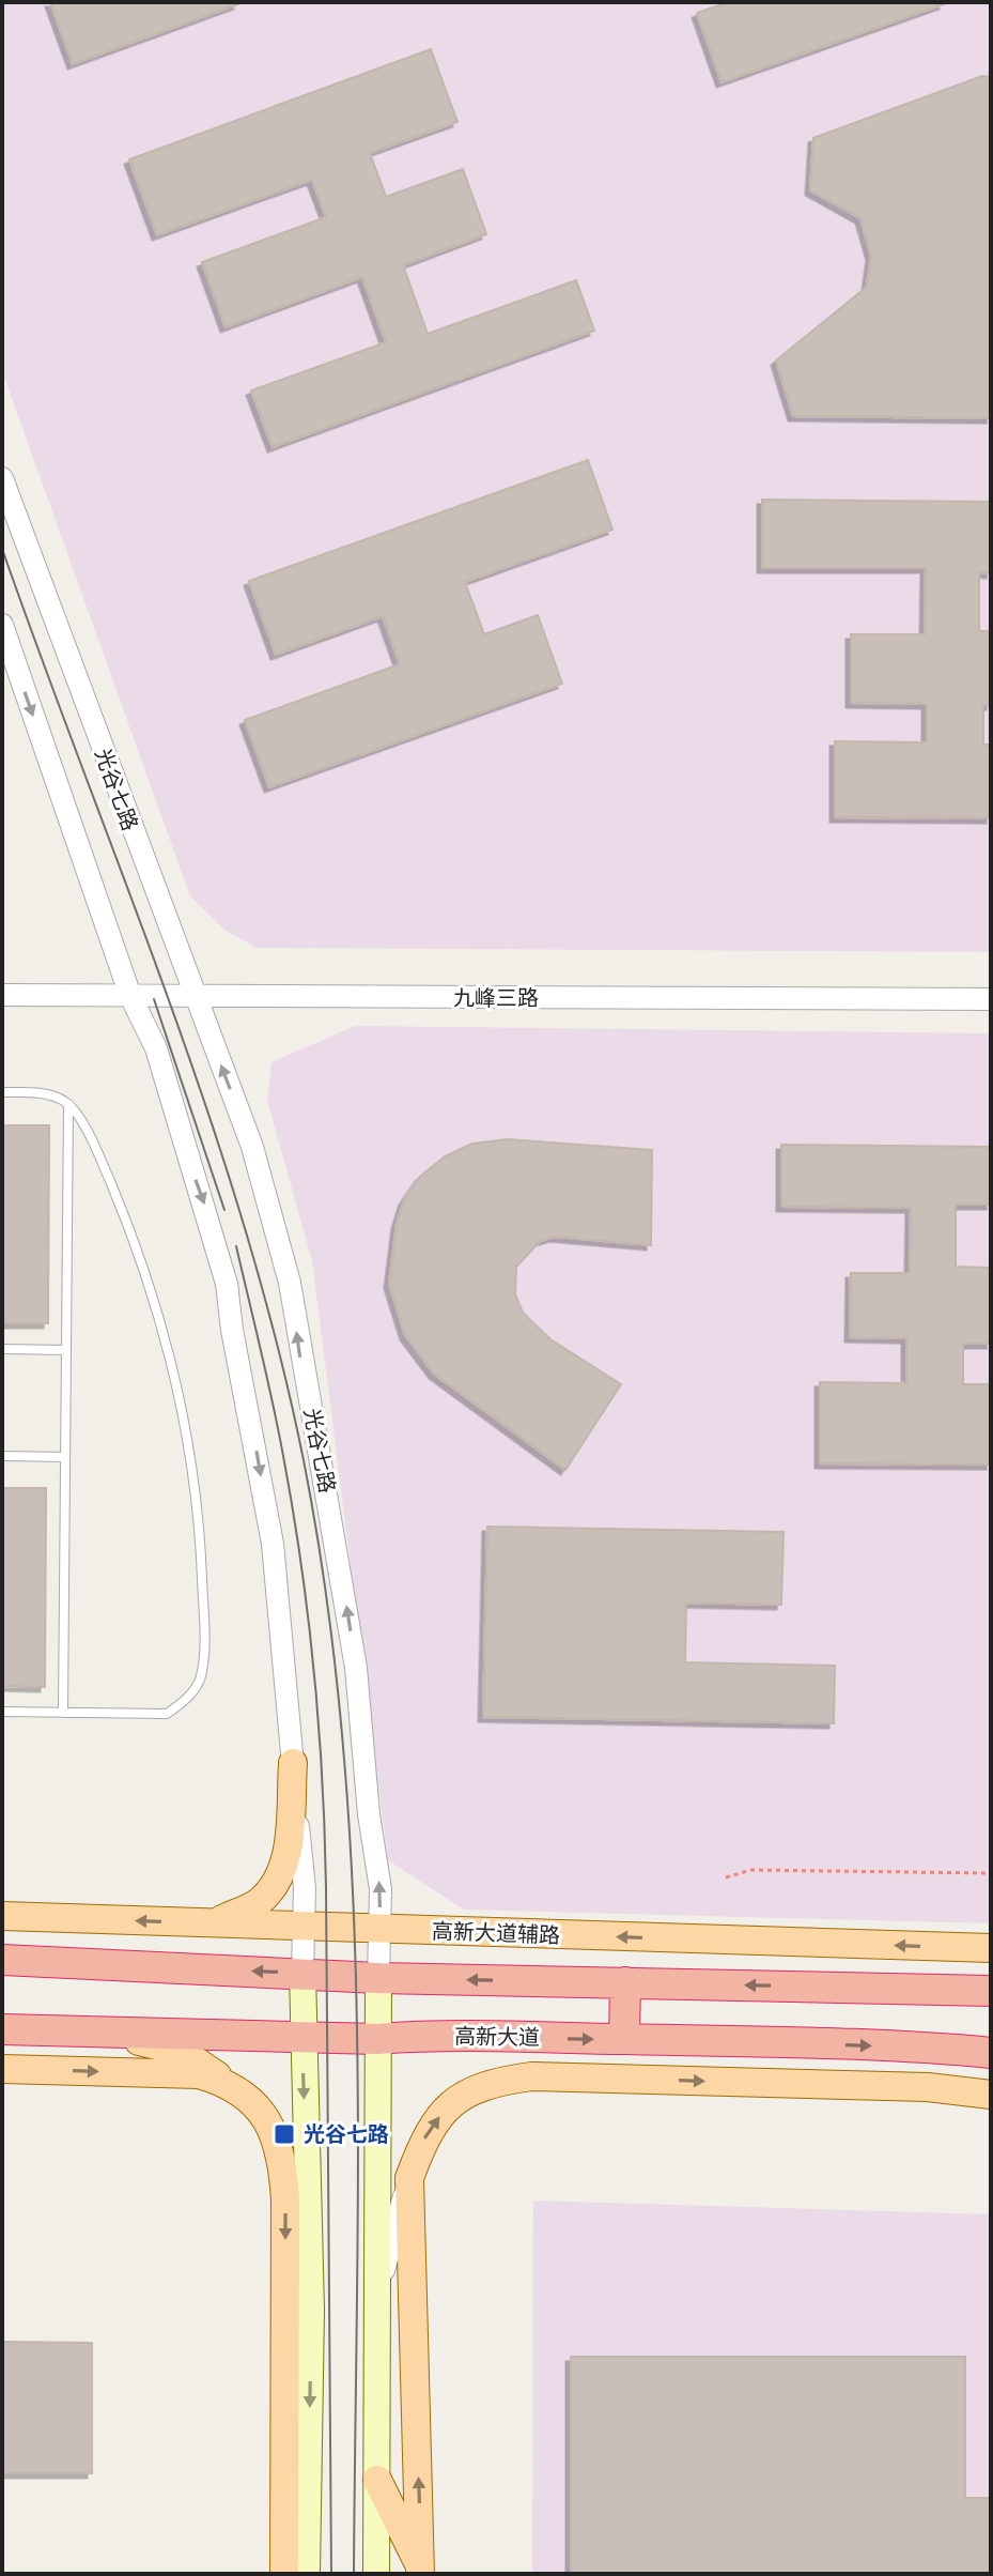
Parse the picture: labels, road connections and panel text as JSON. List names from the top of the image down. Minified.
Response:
{"streets":{"highway":["高新大道"],"main road":["光谷七路","高新大道辅路"],"street":["九峰三路"]},"crossings":[["光谷七路","九峰三路"],["光谷七路","高新大道辅路"],["光谷七路","高新大道"]],"places":{"transit":["光谷七路"]}}
